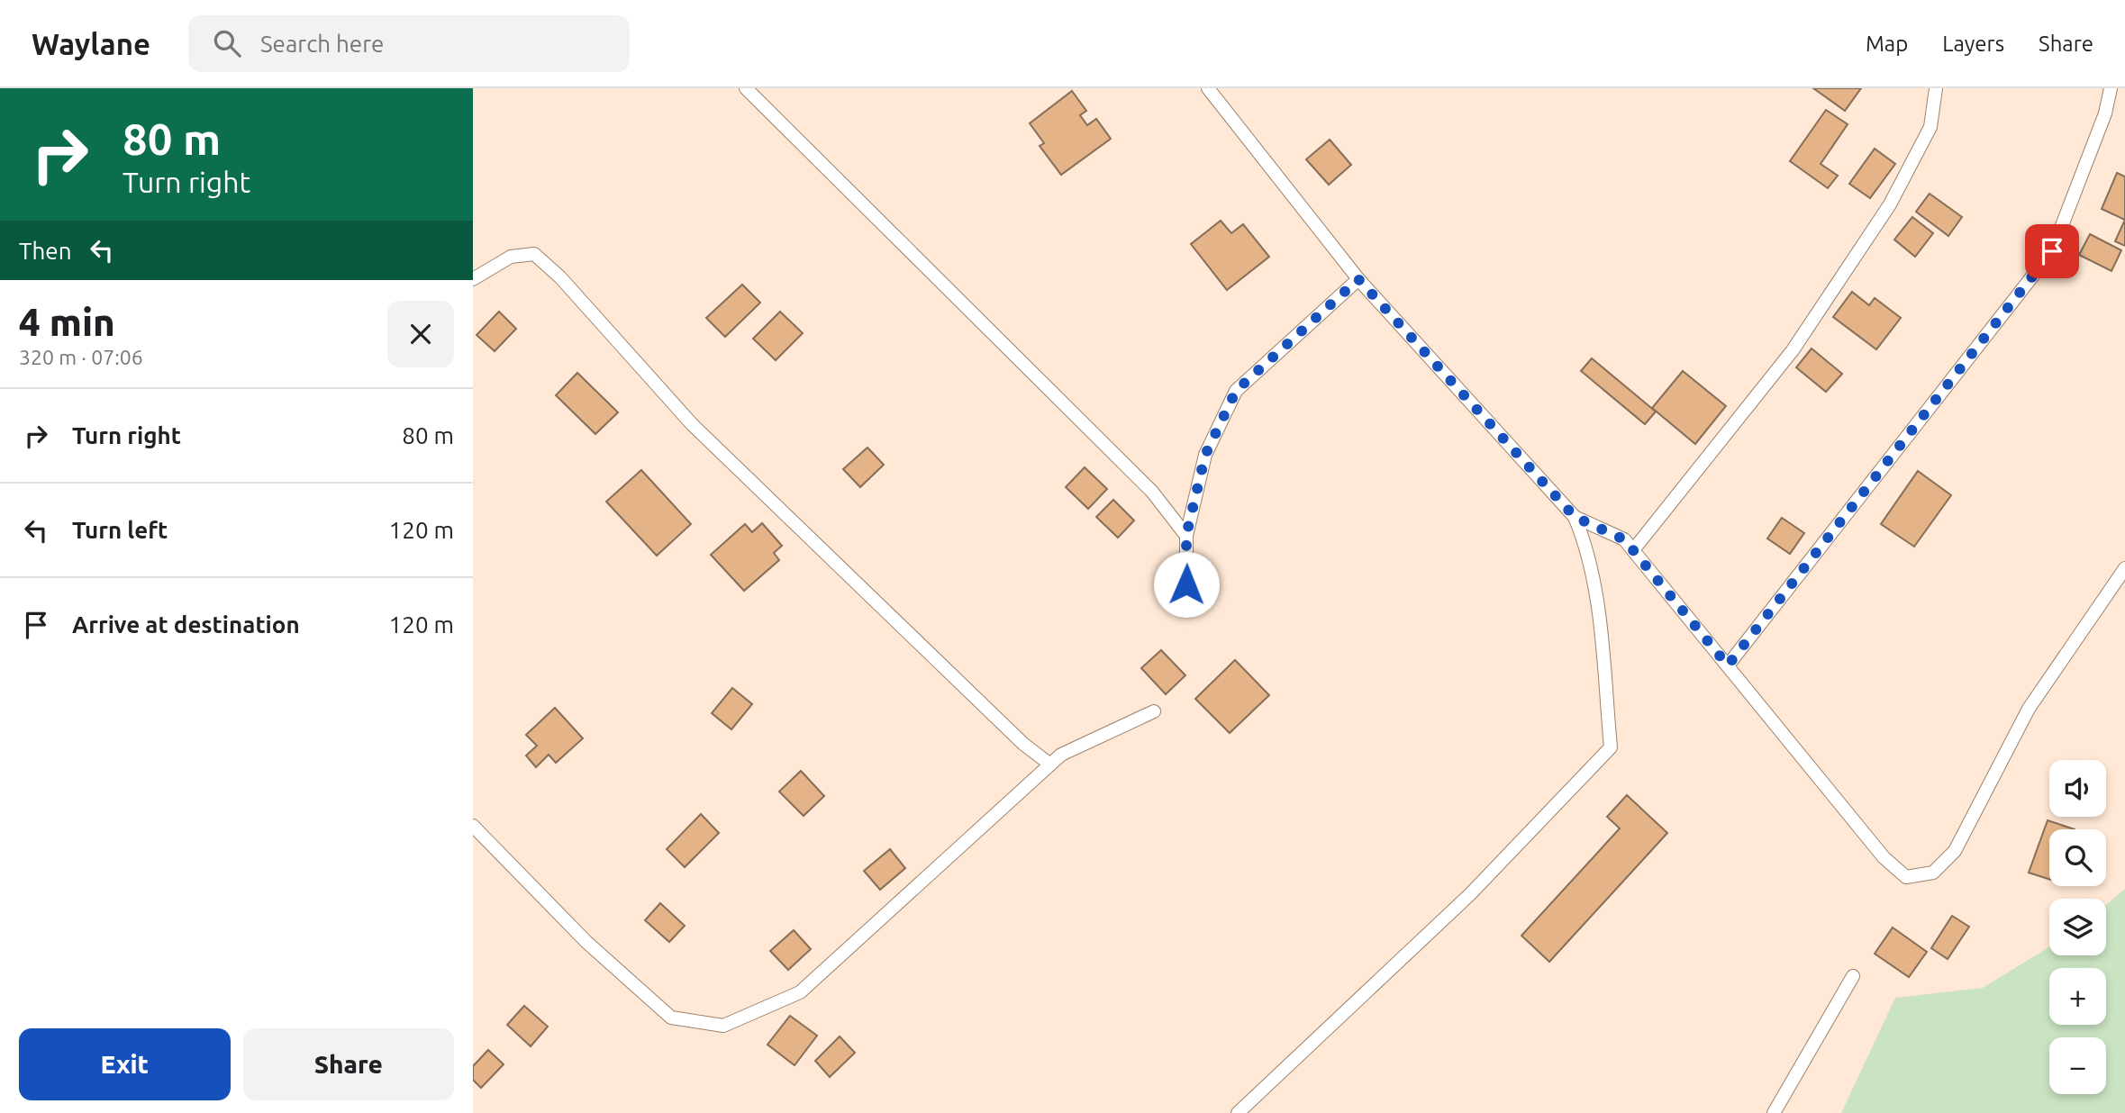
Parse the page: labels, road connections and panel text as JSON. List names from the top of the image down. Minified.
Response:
{"page":{"header":"Waylane","search":"Search here","nav":["Map","Layers","Share"],"turn":["80 m","Turn right"],"then":"Then","heading":["4 min","320 m · 07:06"],"list":[{"name":"Turn right","value":"80 m"},{"name":"Turn left","value":"120 m"},{"name":"Arrive at destination","value":"120 m"}],"map_buttons":["+","−"],"buttons":["Exit","Share"]}}
